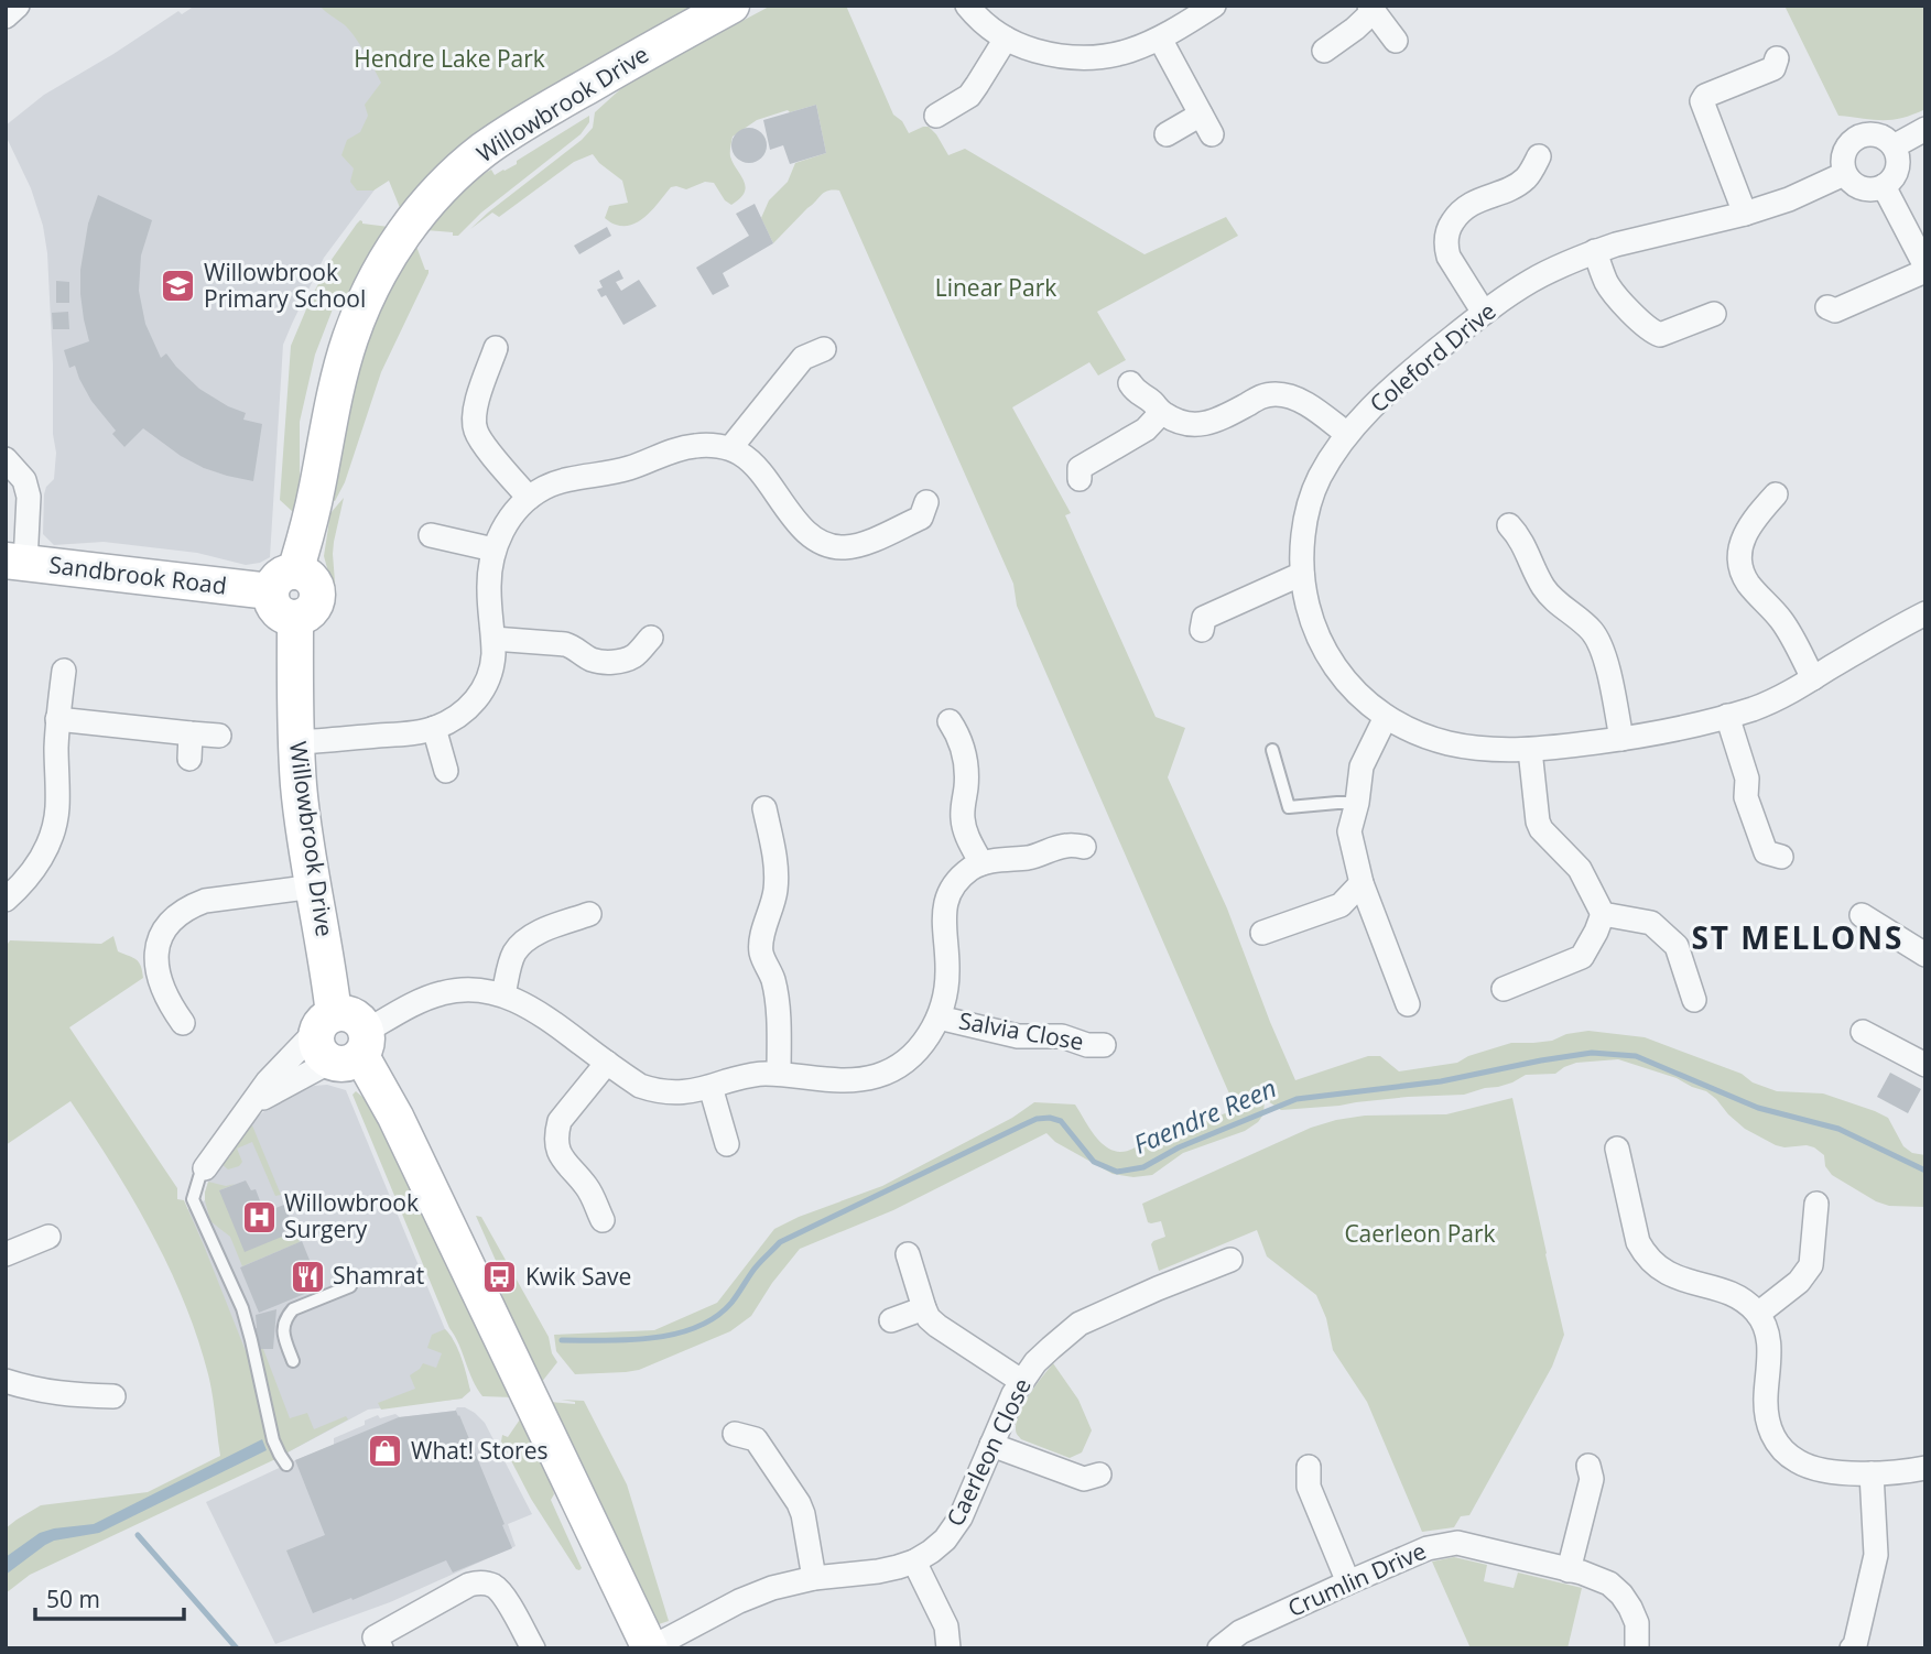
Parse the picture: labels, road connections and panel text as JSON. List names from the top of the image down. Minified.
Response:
{"streets":{"street":["Willowbrook Drive","Coleford Drive","Sandbrook Road","Salvia Close","Caerleon Close","Crumlin Drive"]},"crossings":[["Willowbrook Drive","Sandbrook Road"]],"districts":["ST MELLONS"],"water":["Faendre Reen"],"parks":["Hendre Lake Park","Linear Park","Caerleon Park"],"places":{"school or university":["Willowbrook Primary School"],"hospital":["Willowbrook Surgery"],"restaurant":["Shamrat"],"bus stop":["Kwik Save"],"shop":["What! Stores"]},"scale_bar":"50 m"}
